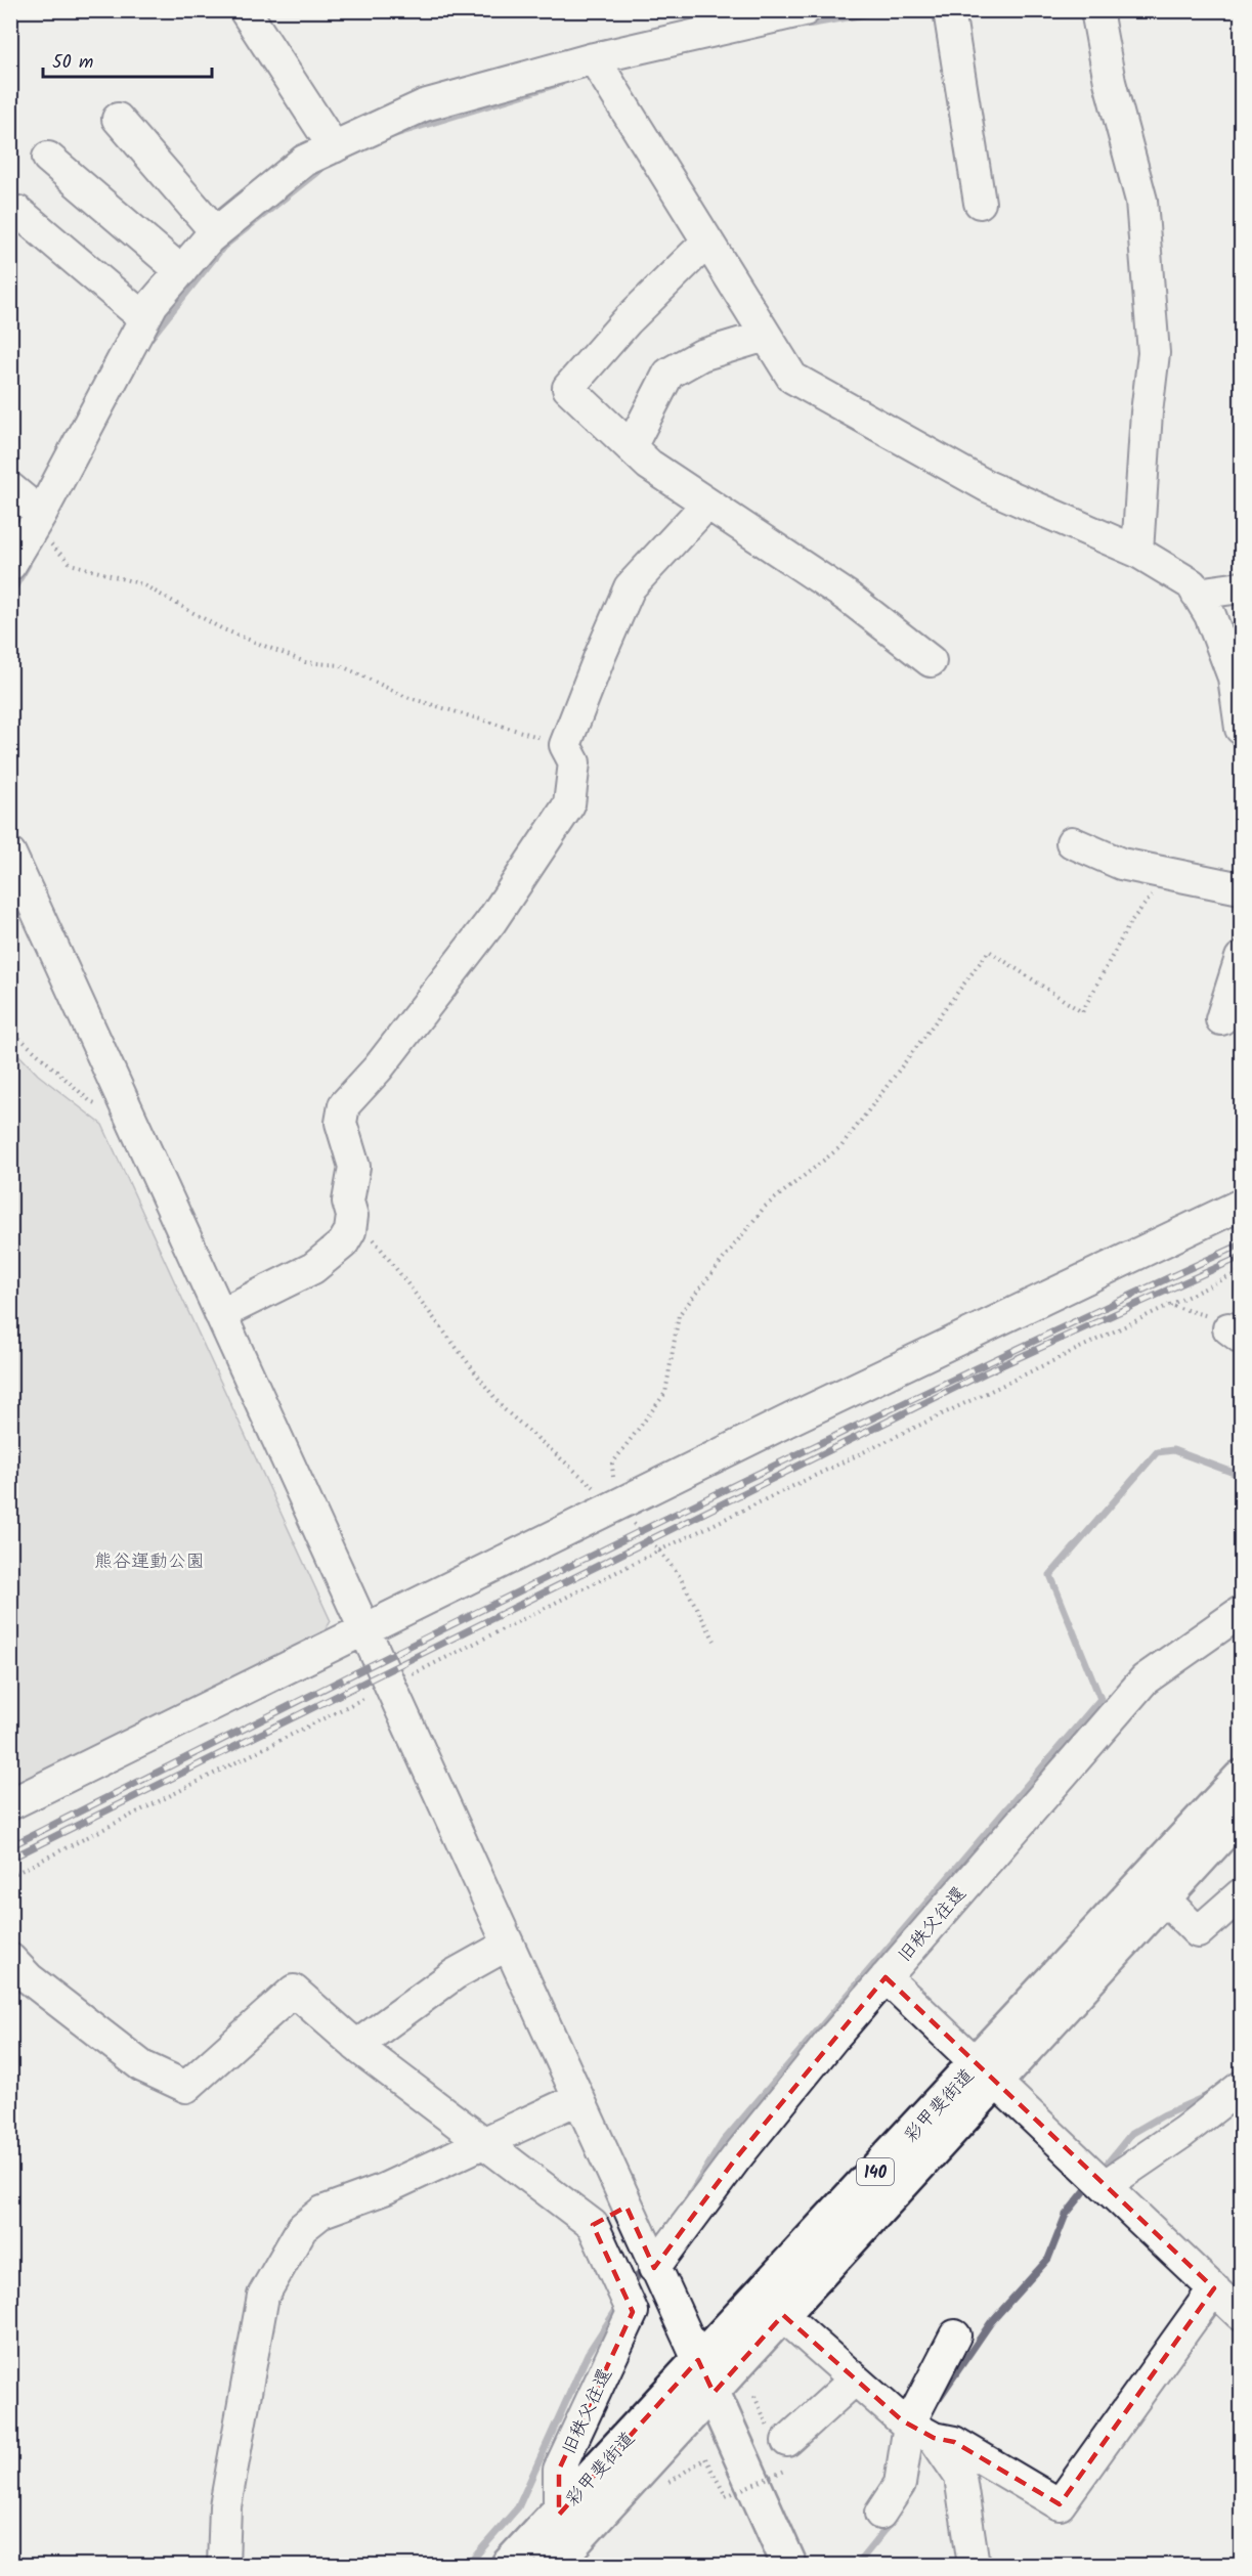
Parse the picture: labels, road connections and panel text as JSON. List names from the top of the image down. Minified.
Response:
{"streets":{"main road":["彩甲斐街道","140"],"street":["旧秩父往還"]},"crossings":[["旧秩父往還","彩甲斐街道"]],"parks":["熊谷運動公園"],"scale_bar":"50 m"}
